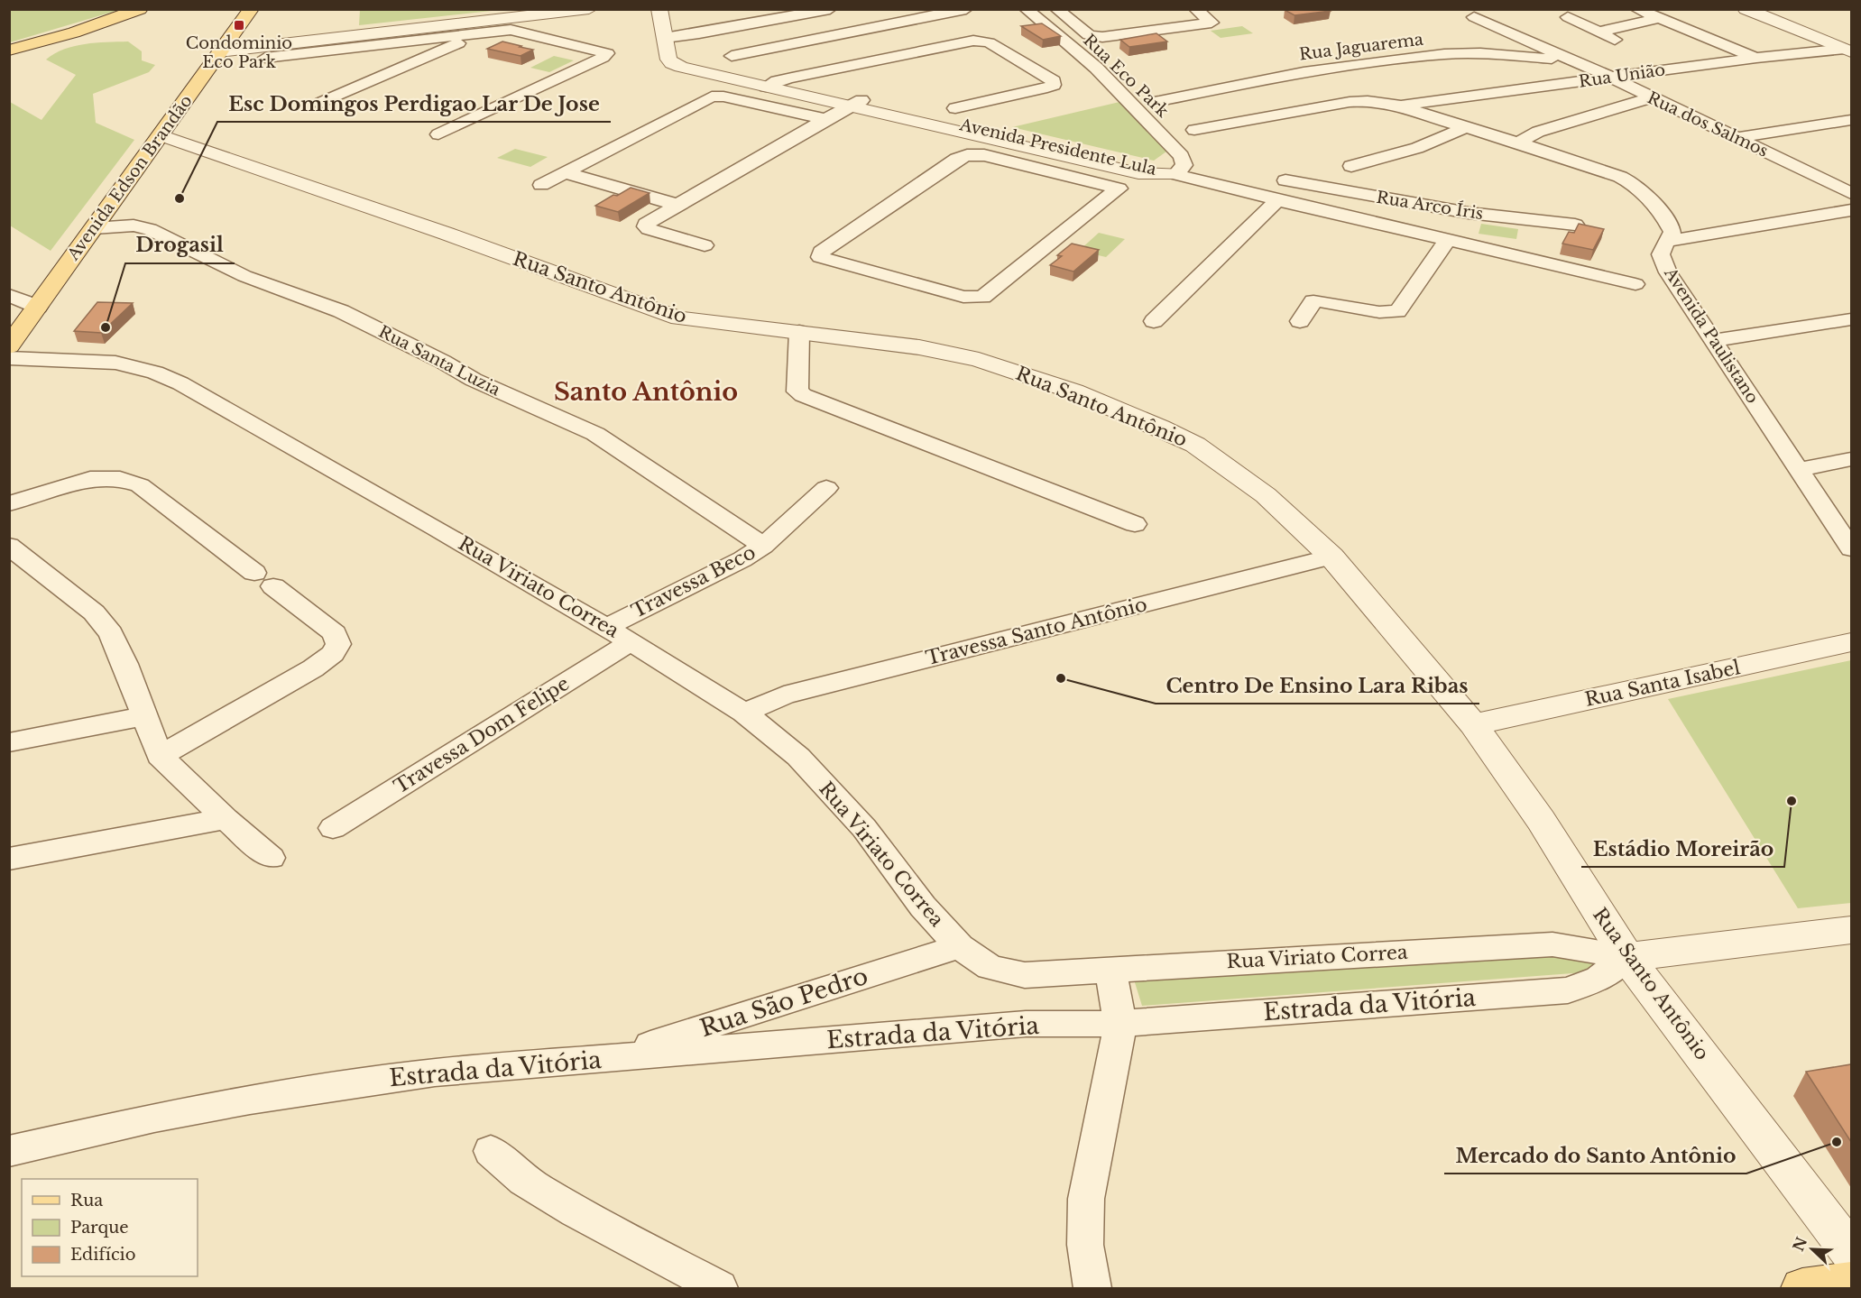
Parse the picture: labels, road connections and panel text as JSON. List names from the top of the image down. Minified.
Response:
{"streets":{"main road":["Avenida Edson Brandão"],"street":["Rua Jaguarema","Rua Eco Park","Rua União","Rua dos Salmos","Avenida Presidente Lula","Rua Arco Íris","Rua Santo Antônio","Avenida Paulistano","Rua Santa Luzia","Travessa Beco","Rua Viriato Correa","Travessa Santo Antônio","Rua Santa Isabel","Travessa Dom Felipe","Rua São Pedro","Estrada da Vitória"]},"crossings":[["Rua Jaguarema","Rua dos Salmos"],["Rua Eco Park","Avenida Presidente Lula"],["Rua União","Rua dos Salmos"],["Rua União","Avenida Paulistano"],["Avenida Edson Brandão","Rua Santo Antônio"],["Avenida Edson Brandão","Rua Santa Luzia"],["Rua Santo Antônio","Rua Viriato Correa"],["Rua Santo Antônio","Travessa Santo Antônio"],["Rua Santo Antônio","Rua Santa Isabel"],["Rua Santo Antônio","Estrada da Vitória"],["Rua Santa Luzia","Travessa Beco"],["Travessa Beco","Rua Viriato Correa"],["Rua Viriato Correa","Travessa Santo Antônio"],["Rua Viriato Correa","Travessa Dom Felipe"],["Rua Viriato Correa","Rua São Pedro"],["Rua Viriato Correa","Estrada da Vitória"],["Rua São Pedro","Estrada da Vitória"]],"districts":["Santo Antônio"],"places":{"transit":["Condominio Eco Park"],"other":["Esc Domingos Perdigao Lar De Jose","Drogasil","Centro De Ensino Lara Ribas","Estádio Moreirão","Mercado do Santo Antônio"]},"legend":["Rua","Parque","Edifício"],"north":"top left"}
